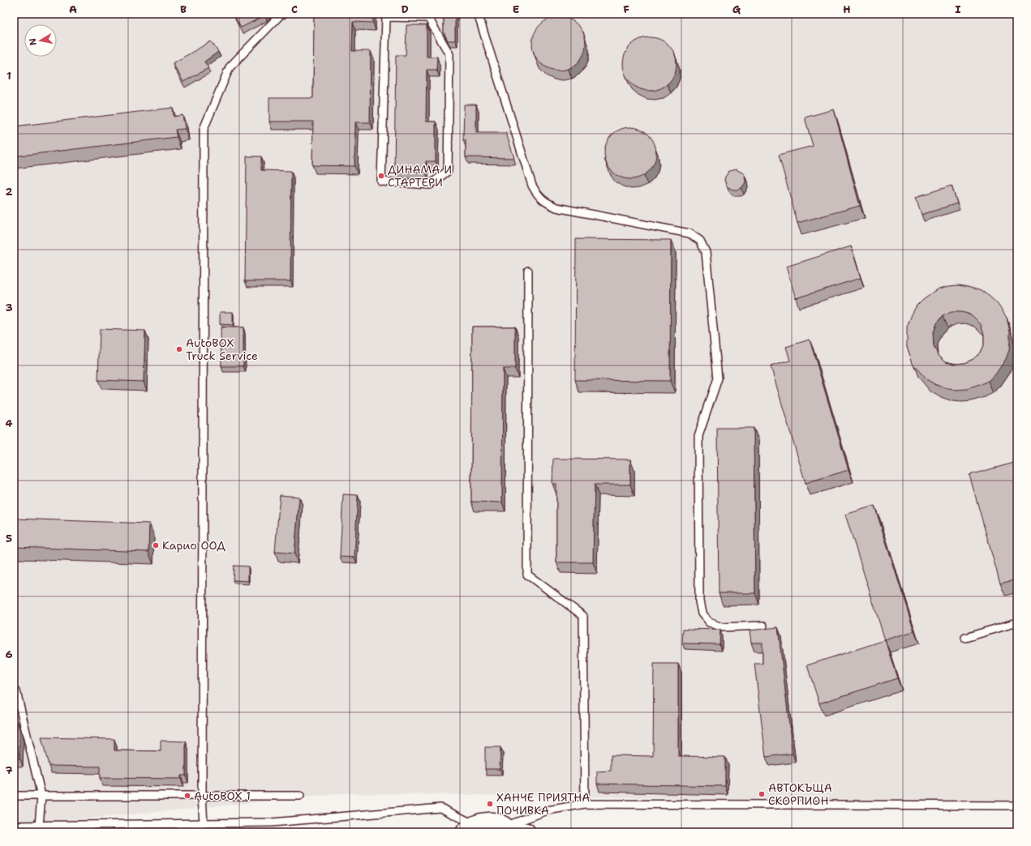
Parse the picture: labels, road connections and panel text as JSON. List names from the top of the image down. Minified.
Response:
{"places":["ДИНАМА И СТАРТЕРИ","AutoBOX Truck Service","Карио ООД","АВТОКЪЩА СКОРПИОН","AutoBOX 1","ХАНЧЕ ПРИЯТНА ПОЧИВКА"],"north":"left","grid":{"columns":["A","B","C","D","E","F","G","H","I"],"rows":["1","2","3","4","5","6","7"]}}
